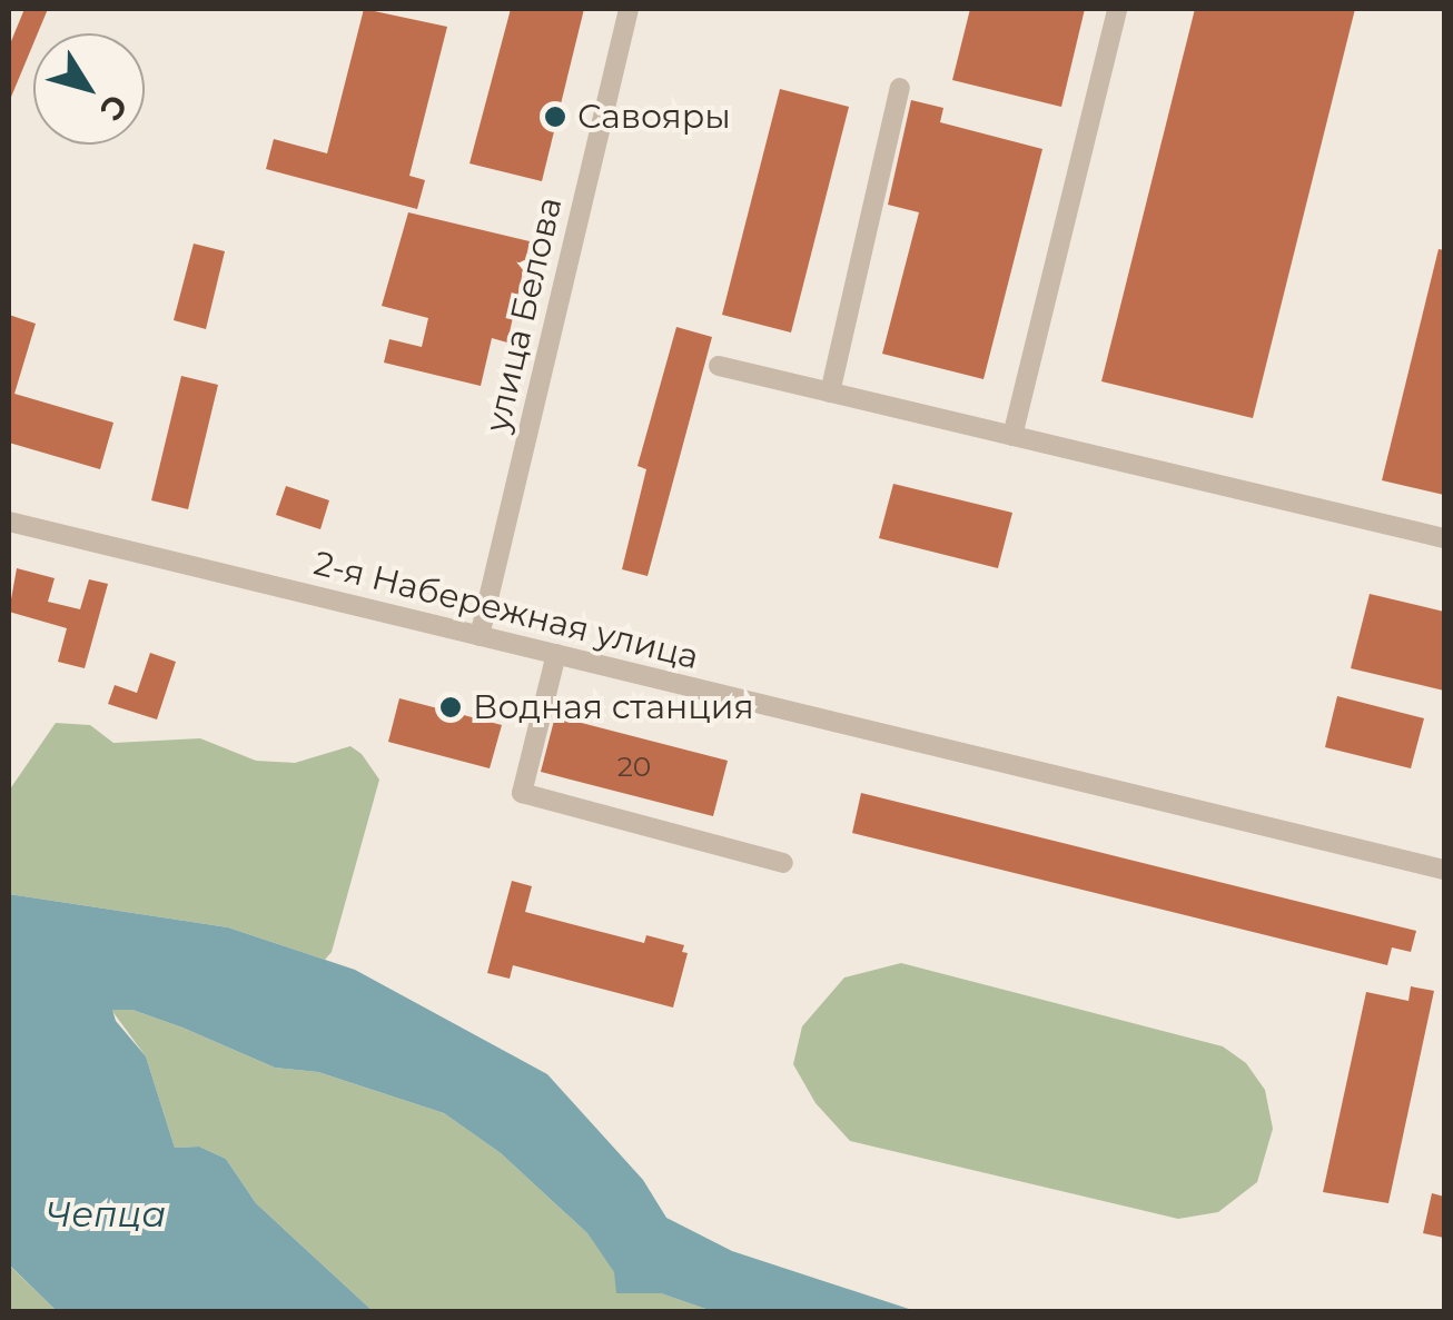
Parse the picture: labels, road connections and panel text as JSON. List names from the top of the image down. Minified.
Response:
{"streets":{"street":["улица Белова","2-я Набережная улица"]},"crossings":[["улица Белова","2-я Набережная улица"]],"water":["Чепца"],"places":["Савояры","Водная станция"],"house_numbers":["20"],"north":"bottom right"}
